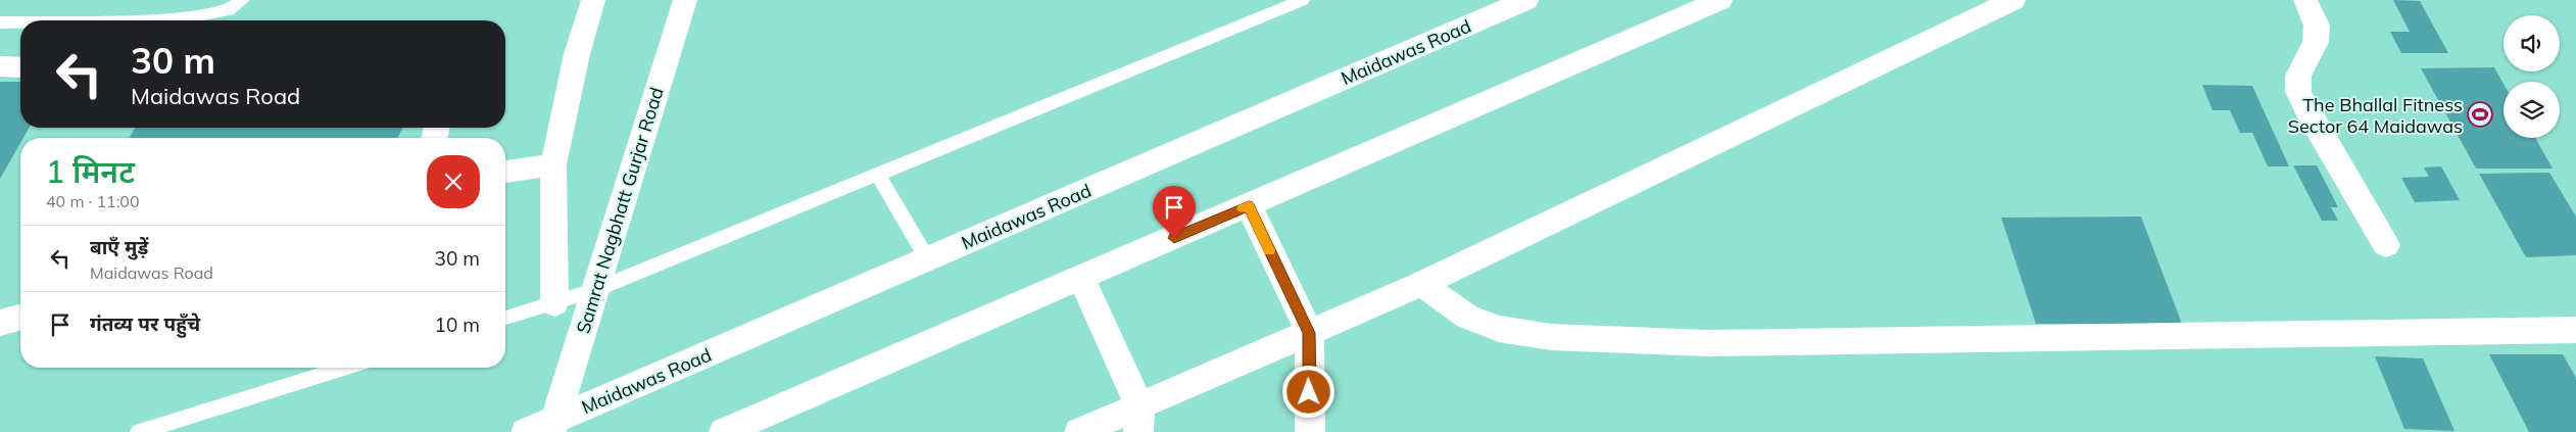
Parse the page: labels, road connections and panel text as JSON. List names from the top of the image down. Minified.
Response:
{"streets":{"street":["Maidawas Road","Samrat Nagbhatt Gurjar Road"]},"crossings":[["Maidawas Road","Samrat Nagbhatt Gurjar Road"]],"places":{"sports":["The Bhallal Fitness Sector 64 Maidawas"]},"page":{"turn":["30 m","Maidawas Road"],"heading":["1 मिनट","40 m · 11:00"],"list":[{"name":"बाएँ मुड़ें","note":"Maidawas Road","value":"30 m"},{"name":"गंतव्य पर पहुँचे","value":"10 m"}]}}
